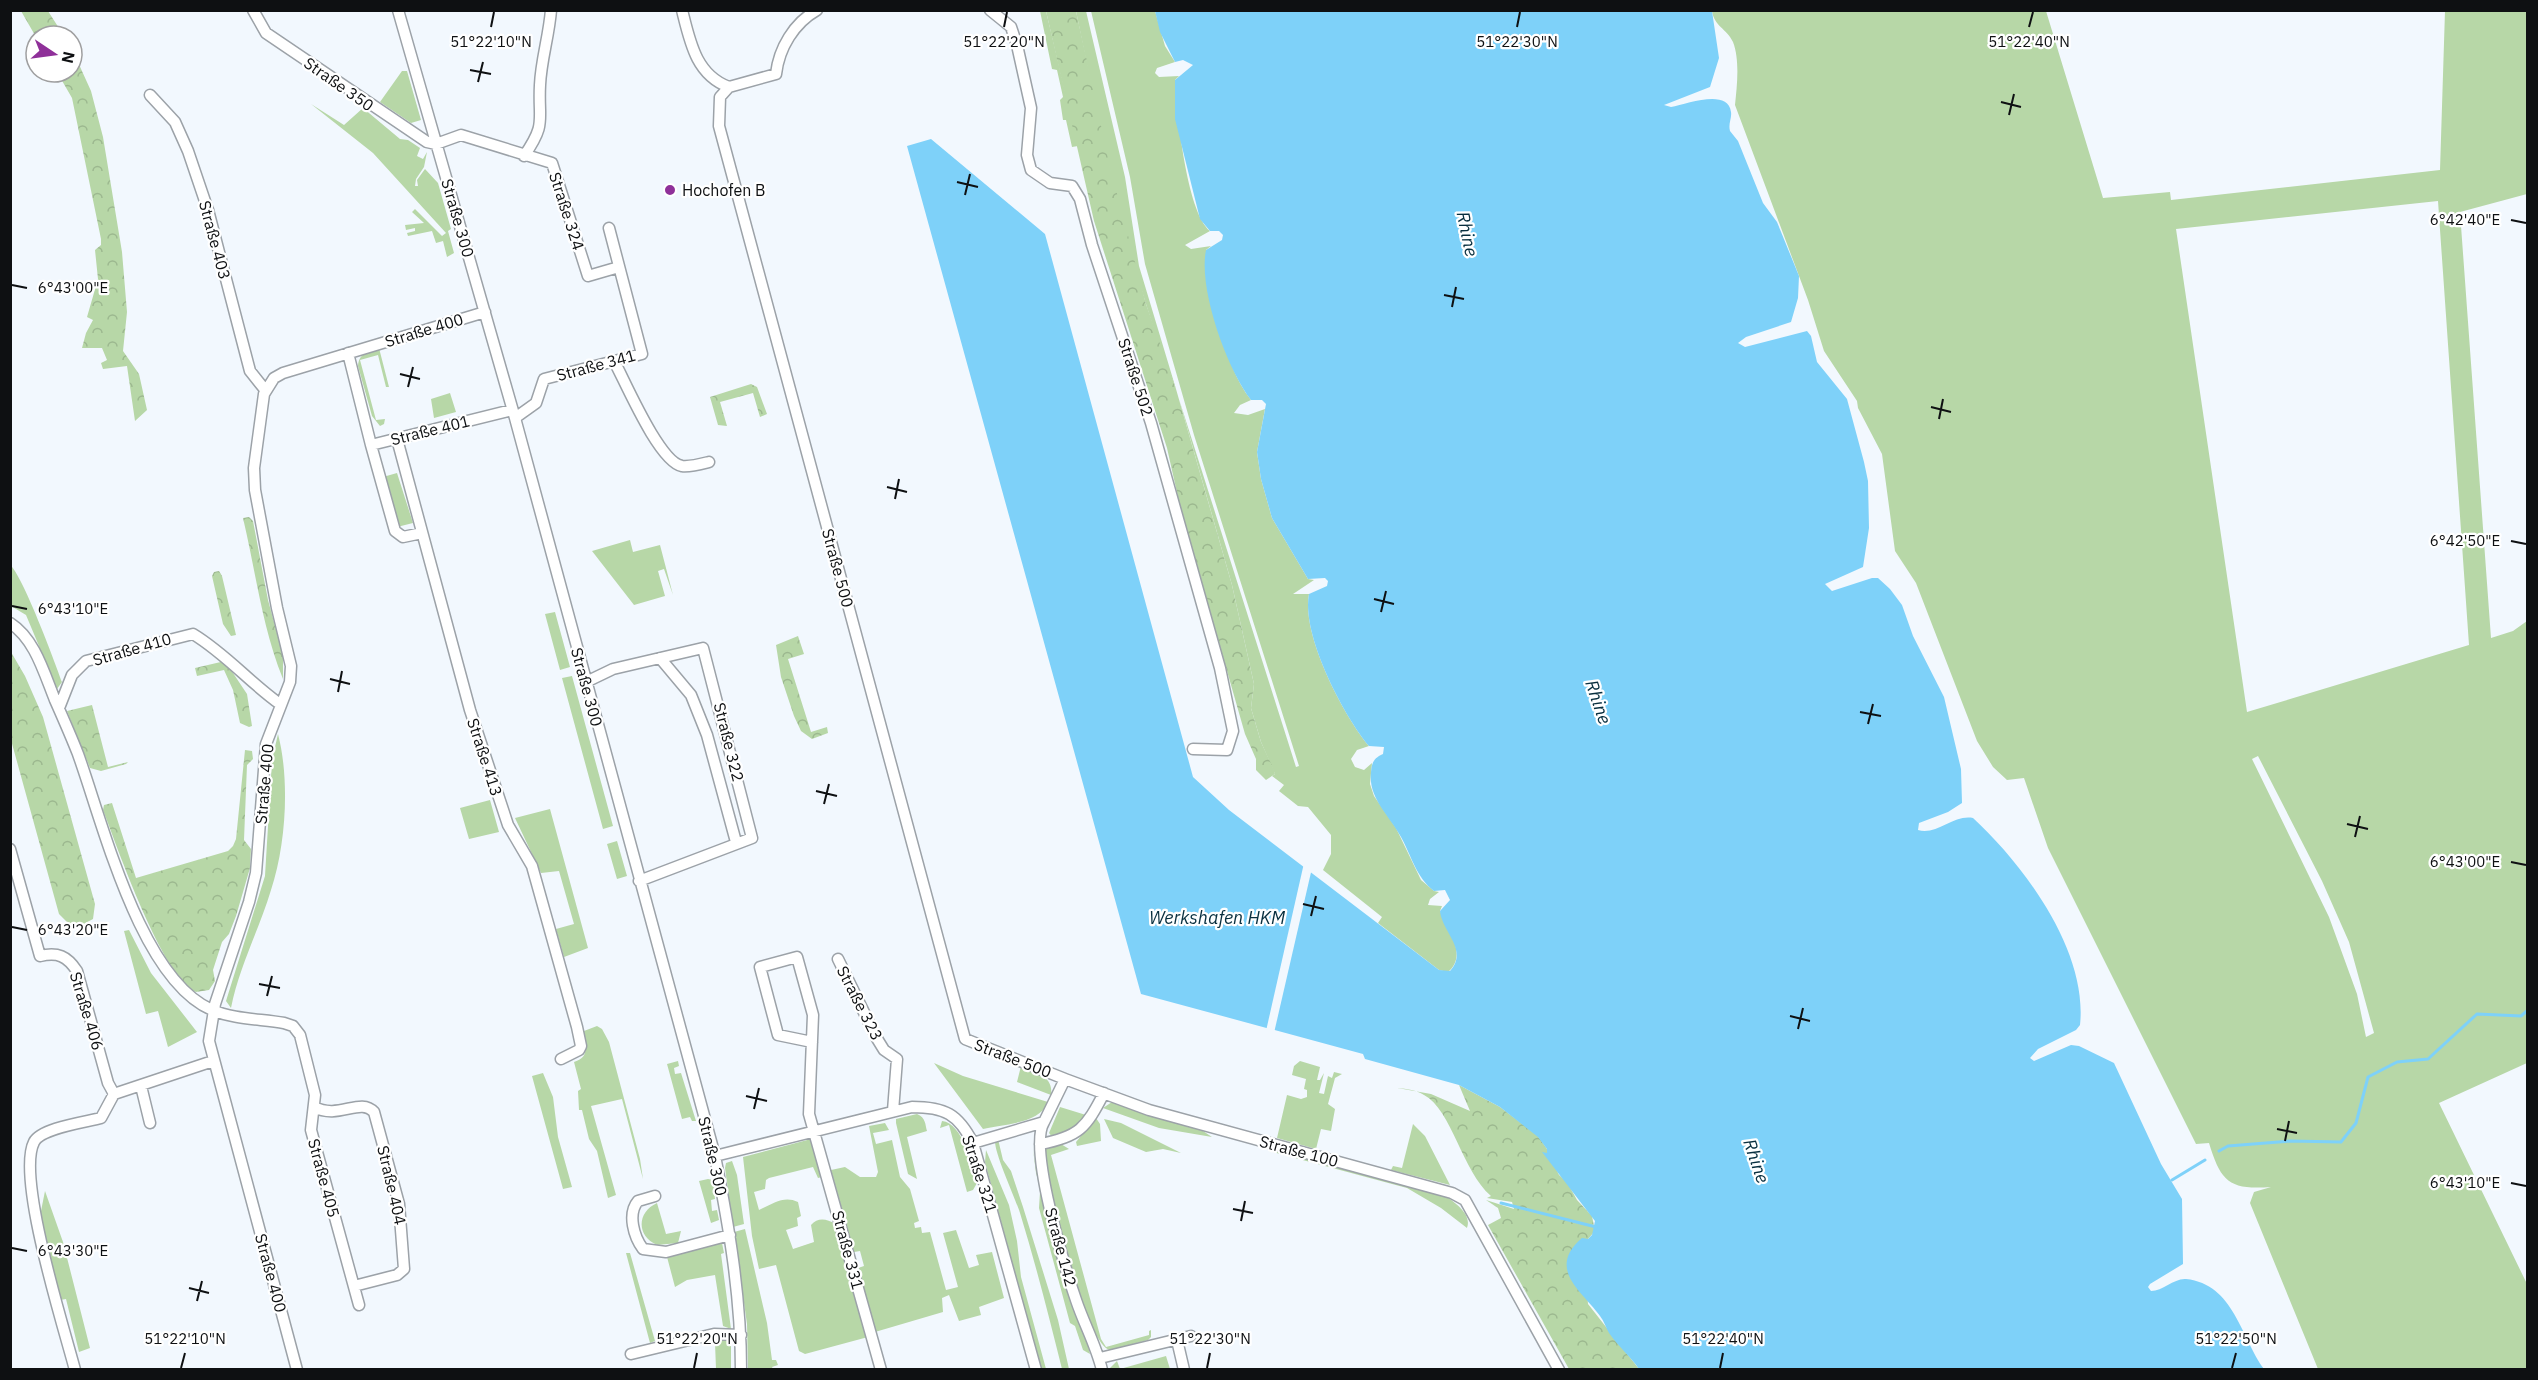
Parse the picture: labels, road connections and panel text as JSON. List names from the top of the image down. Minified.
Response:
{"streets":{"street":["Straße 350","Straße 324","Straße 300","Straße 403","Straße 400","Straße 341","Straße 502","Straße 401","Straße 500","Straße 410","Straße 322","Straße 413","Straße 323","Straße 406","Straße 100","Straße 321","Straße 405","Straße 404","Straße 142","Straße 331"]},"crossings":[["Straße 350","Straße 324"],["Straße 350","Straße 300"],["Straße 324","Straße 300"],["Straße 324","Straße 341"],["Straße 300","Straße 400"],["Straße 300","Straße 341"],["Straße 300","Straße 401"],["Straße 300","Straße 322"],["Straße 300","Straße 321"],["Straße 403","Straße 400"],["Straße 400","Straße 401"],["Straße 400","Straße 410"],["Straße 400","Straße 405"],["Straße 341","Straße 401"],["Straße 401","Straße 413"],["Straße 500","Straße 100"],["Straße 323","Straße 321"],["Straße 321","Straße 331"],["Straße 405","Straße 404"]],"water":["Rhine","Werkshafen HKM"],"places":["Hochofen B"],"north":"right","coordinates":["51°22'10\"N","51°22'20\"N","51°22'30\"N","51°22'40\"N","6°42'40\"E","6°43'00\"E","6°42'50\"E","6°43'10\"E","6°43'20\"E","6°43'30\"E","51°22'50\"N"]}
